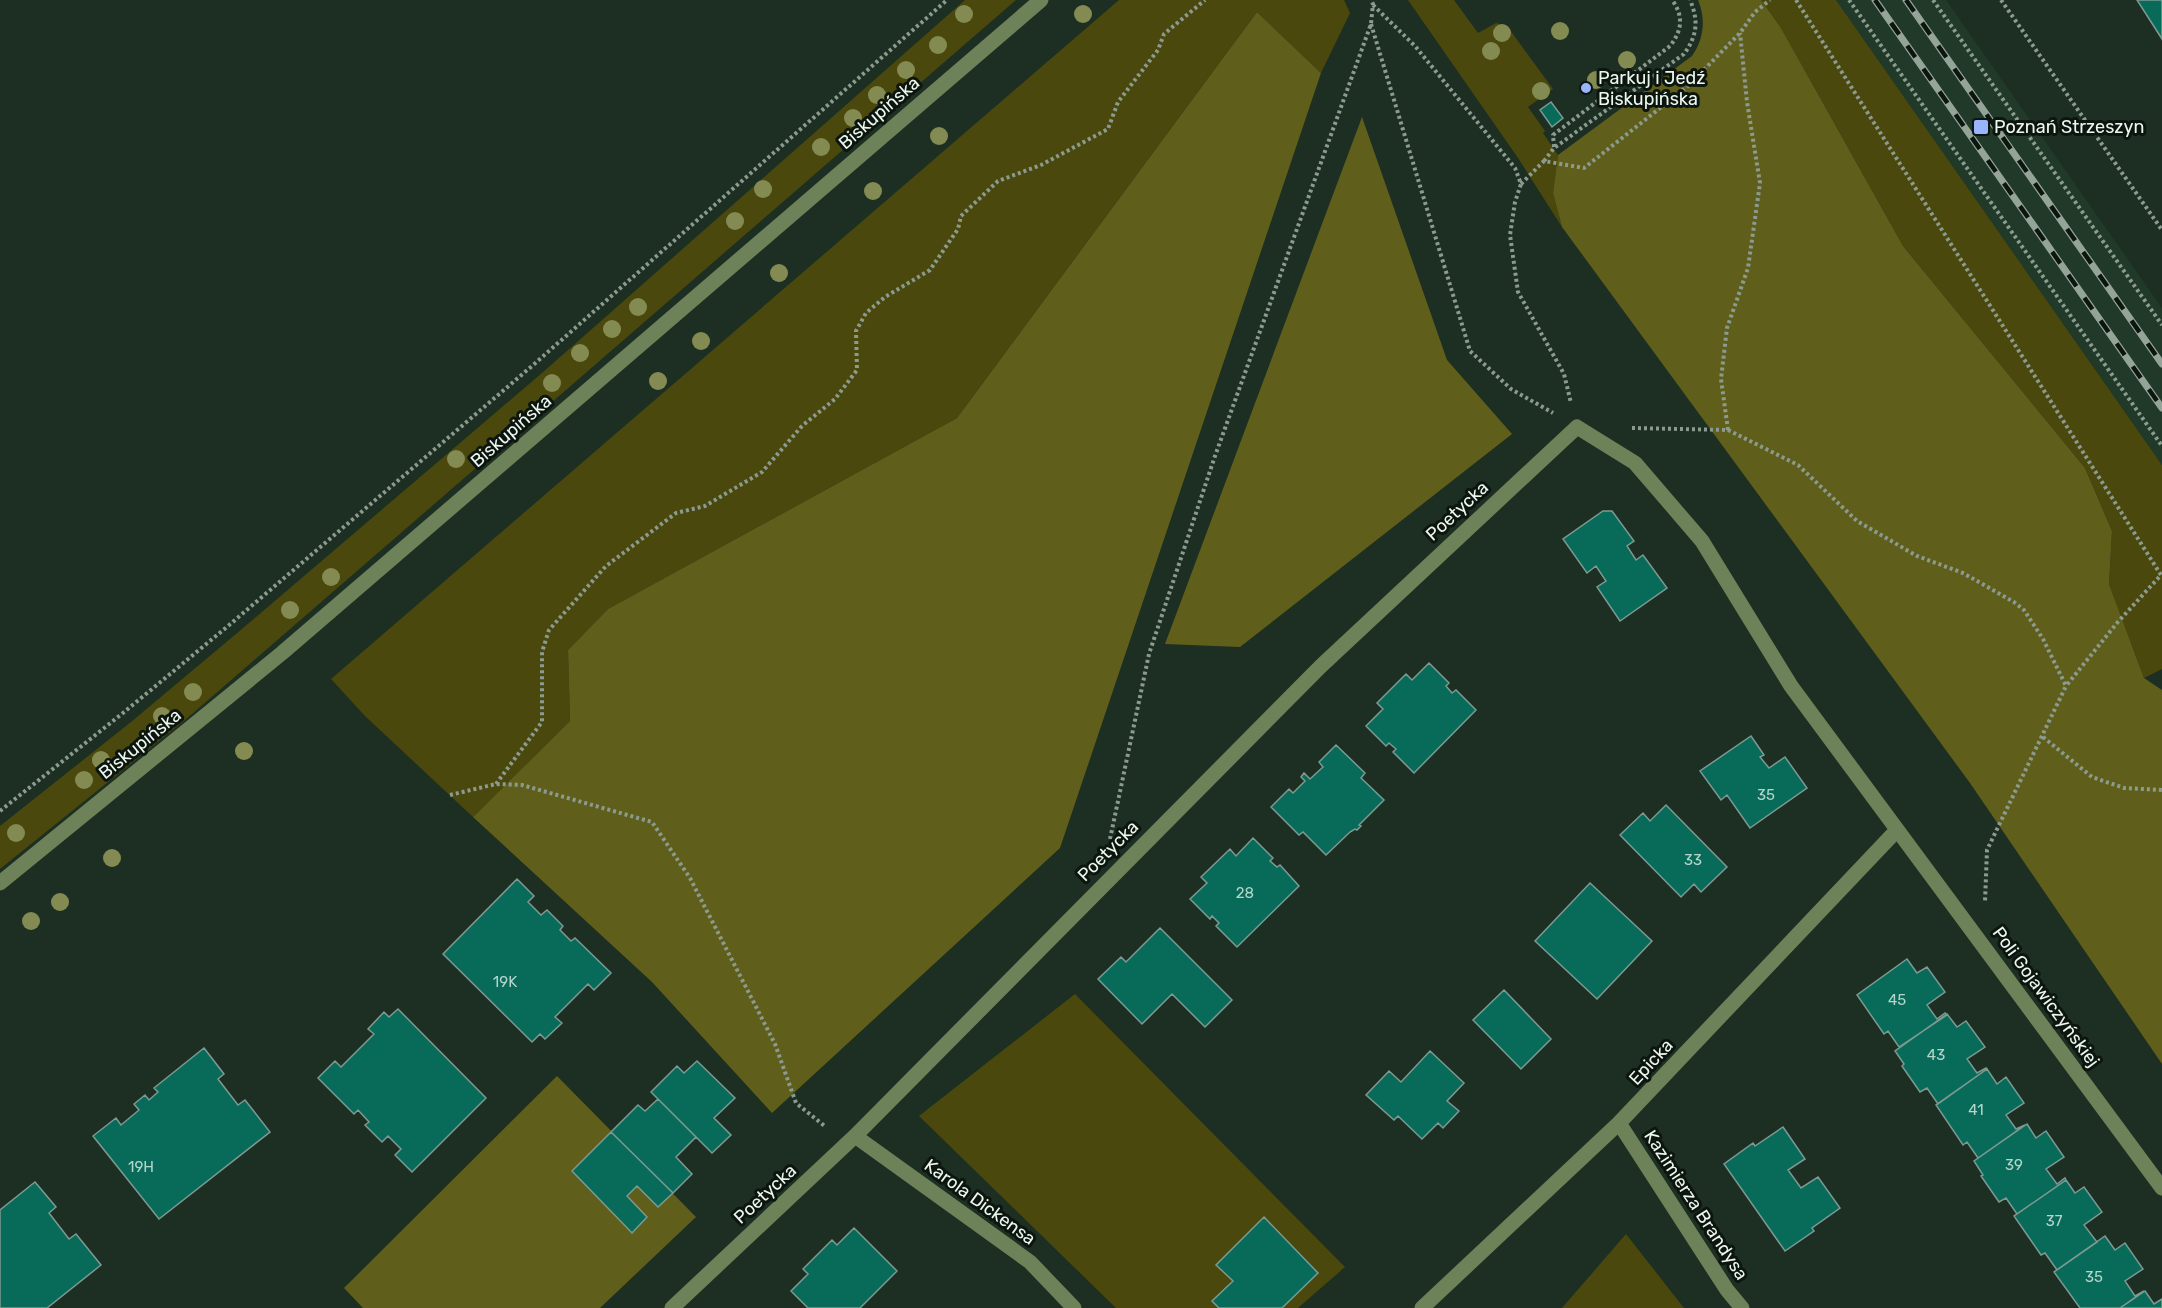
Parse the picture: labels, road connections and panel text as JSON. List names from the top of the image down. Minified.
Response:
{"streets":{"street":["Biskupińska","Poetycka","Poli Gojawiczyńskiej","Epicka","Karola Dickensa","Kazimierza Brandysa"]},"crossings":[["Poetycka","Poli Gojawiczyńskiej"],["Poetycka","Karola Dickensa"],["Poli Gojawiczyńskiej","Epicka"],["Epicka","Kazimierza Brandysa"]],"places":{"other":["Parkuj i Jedź Biskupińska"],"transit":["Poznań Strzeszyn"]},"house_numbers":["35","33","28","19K","45","43","41","39","19H","37","35"]}
